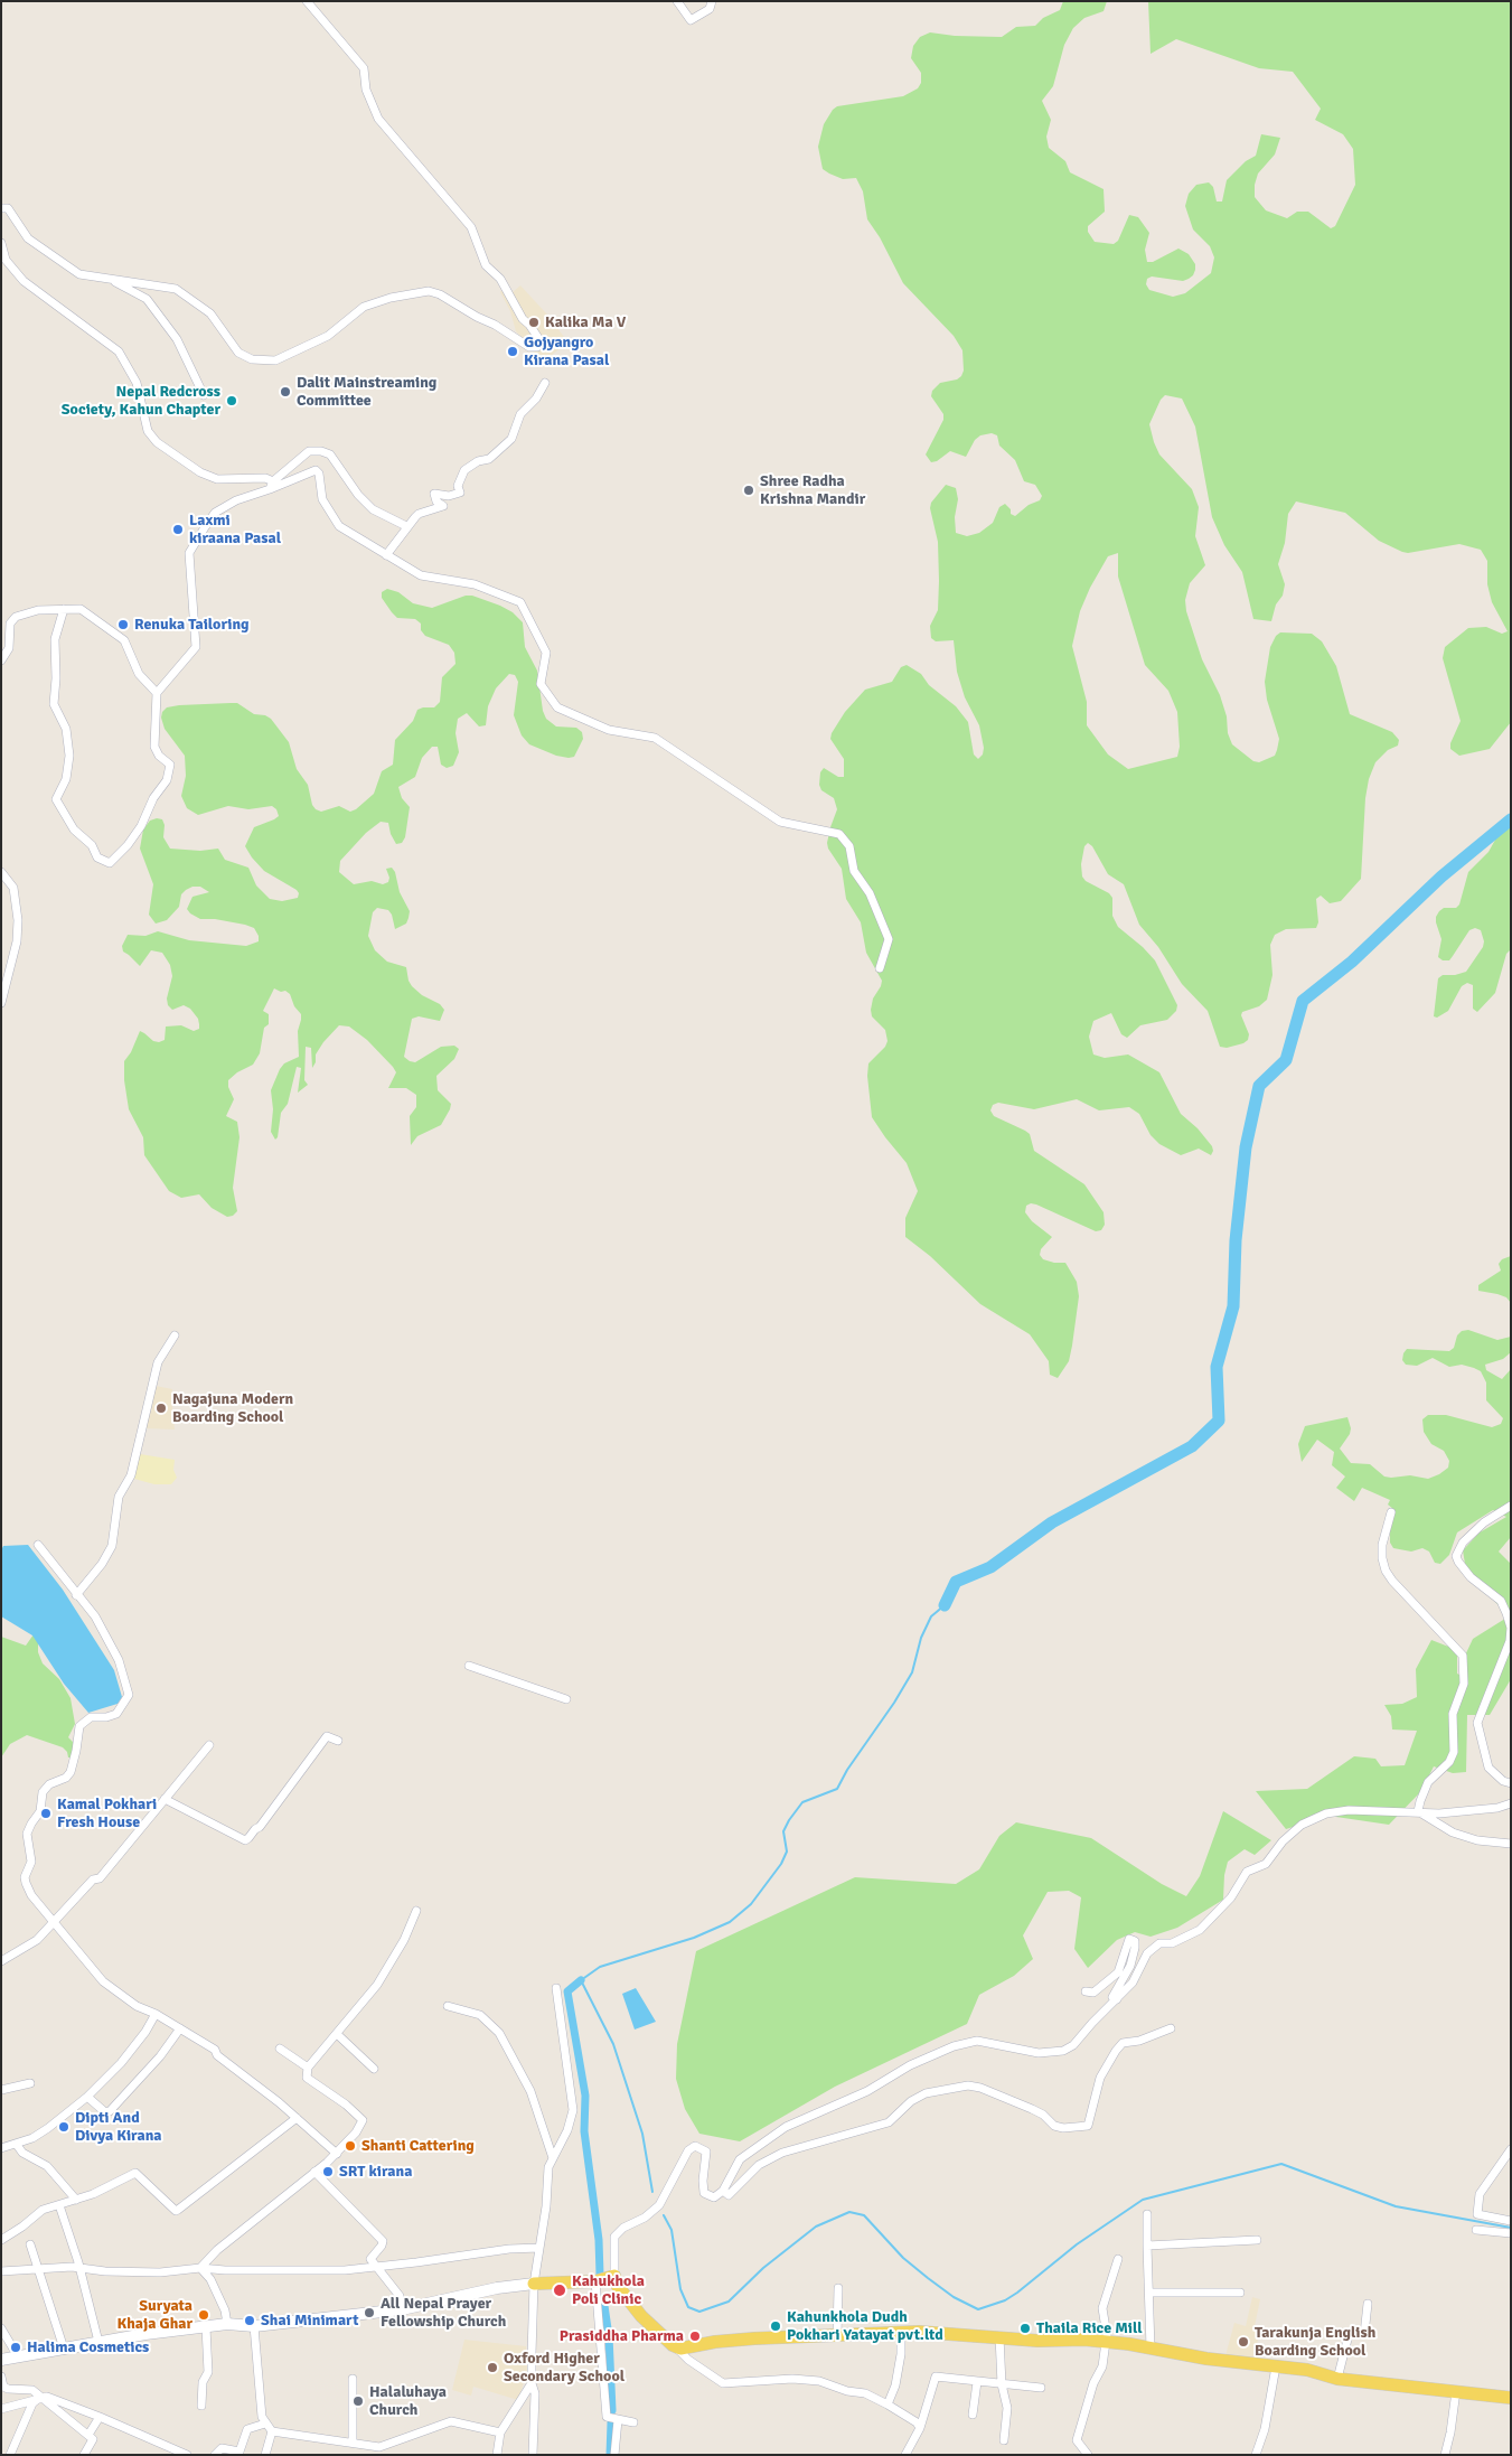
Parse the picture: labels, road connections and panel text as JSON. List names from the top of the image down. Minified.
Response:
{"places":["Kalika Ma V","Gojyangro Kirana Pasal","Dalit Mainstreaming Committee","Nepal Redcross Society, Kahun Chapter","Shree Radha Krishna Mandir","Laxmi kiraana Pasal","Renuka Tailoring","Nagajuna Modern Boarding School","Kamal Pokhari Fresh House","Dipti And Divya Kirana","Shanti Cattering","SRT kirana","Kahukhola Poli Clinic","All Nepal Prayer Fellowship Church","Suryata Khaja Ghar","Shai Minimart","Kahunkhola Dudh Pokhari Yatayat pvt.ltd","Thaila Rice Mill","Prasiddha Pharma","Tarakunja English Boarding School","Halima Cosmetics","Oxford Higher Secondary School","Halaluhaya Church"]}
